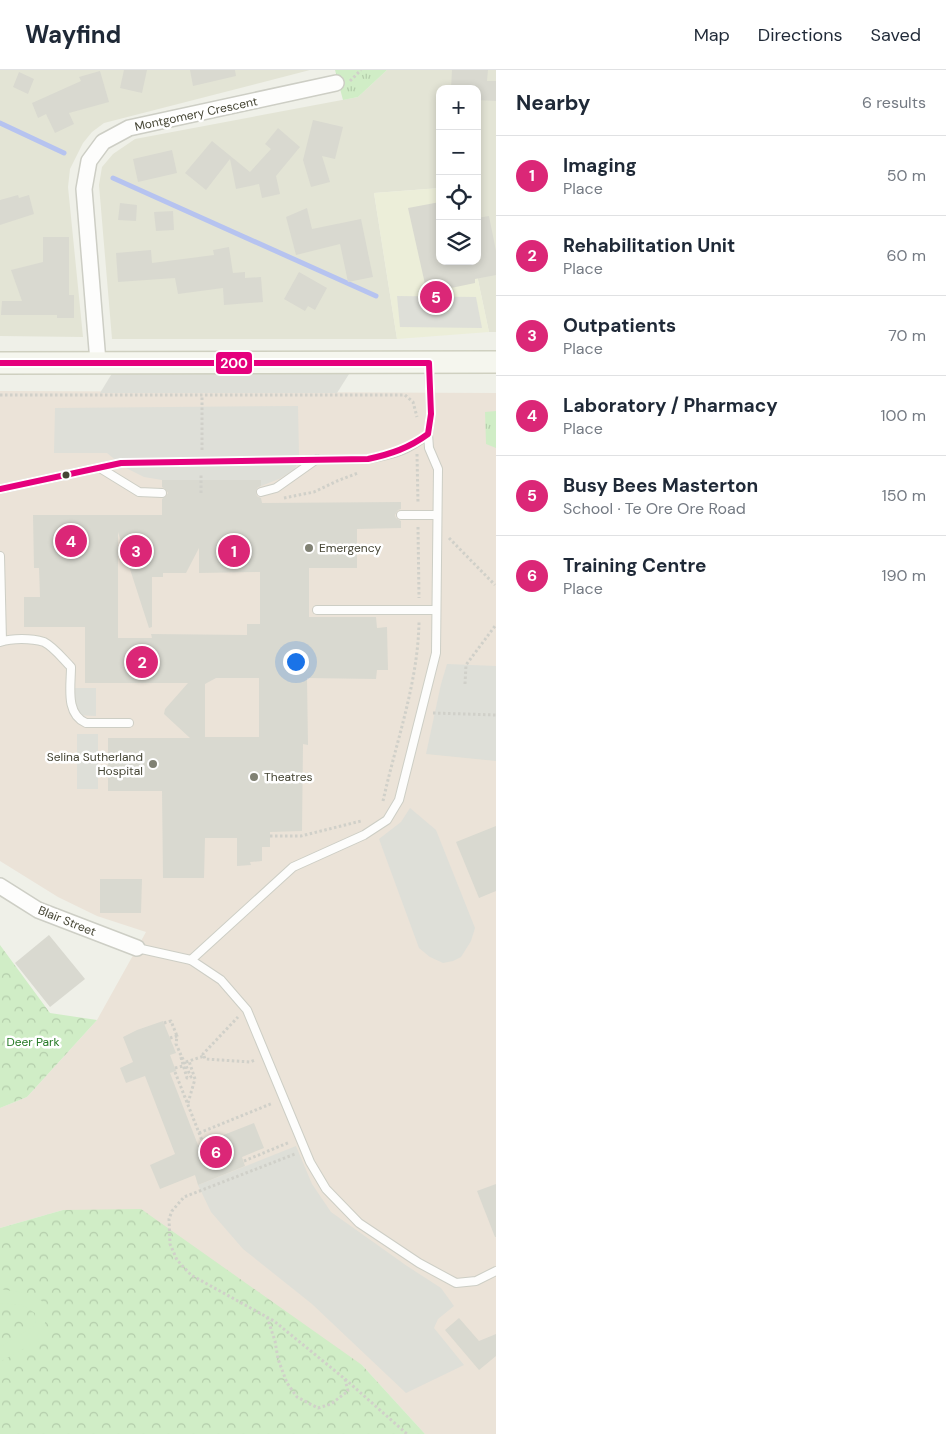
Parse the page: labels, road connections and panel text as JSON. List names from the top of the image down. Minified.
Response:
{"streets":{"street":["Montgomery Crescent","Blair Street"]},"parks":["Deer Park"],"places":["Emergency","Selina Sutherland Hospital","Theatres"],"lines":["transit line 200"],"page":{"header":"Wayfind","nav":["Map","Directions","Saved"],"heading":["Nearby","6 results"],"map_buttons":["+","−"],"list":[{"mark":"1","name":"Imaging","note":"Place","value":"50 m"},{"mark":"2","name":"Rehabilitation Unit","note":"Place","value":"60 m"},{"mark":"3","name":"Outpatients","note":"Place","value":"70 m"},{"mark":"4","name":"Laboratory / Pharmacy","note":"Place","value":"100 m"},{"mark":"5","name":"Busy Bees Masterton","note":"School · Te Ore Ore Road","value":"150 m"},{"mark":"6","name":"Training Centre","note":"Place","value":"190 m"}],"pins":["5","4","1","3","2","6"]}}
